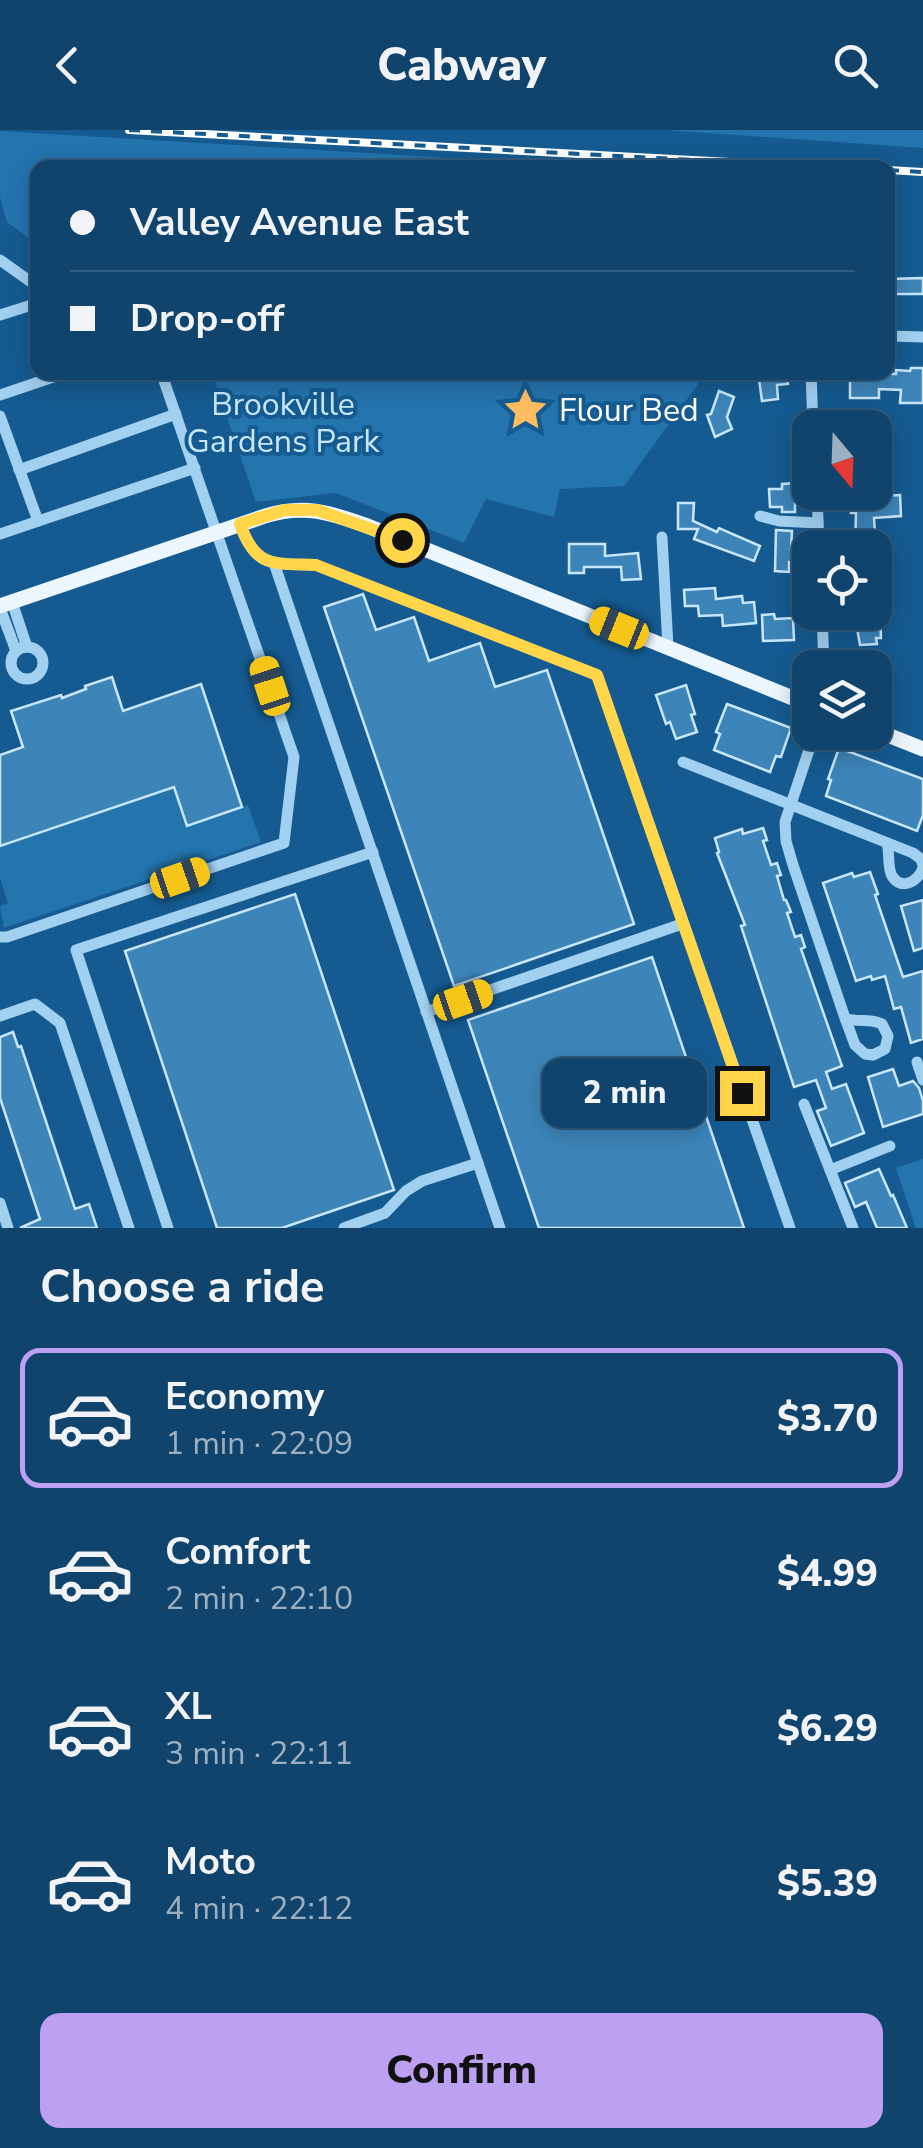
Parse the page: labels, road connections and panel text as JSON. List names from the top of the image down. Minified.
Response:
{"parks":["Brookville Gardens Park"],"places":{"place":["Flour Bed"]},"north":"bottom","page":{"header":"Cabway","banner":["Valley Avenue East","Drop-off"],"bubble":"2 min","heading":"Choose a ride","list":[{"name":"Economy","note":"1 min · 22:09","value":"$3.70"},{"name":"Comfort","note":"2 min · 22:10","value":"$4.99"},{"name":"XL","note":"3 min · 22:11","value":"$6.29"},{"name":"Moto","note":"4 min · 22:12","value":"$5.39"}],"buttons":"Confirm"}}
